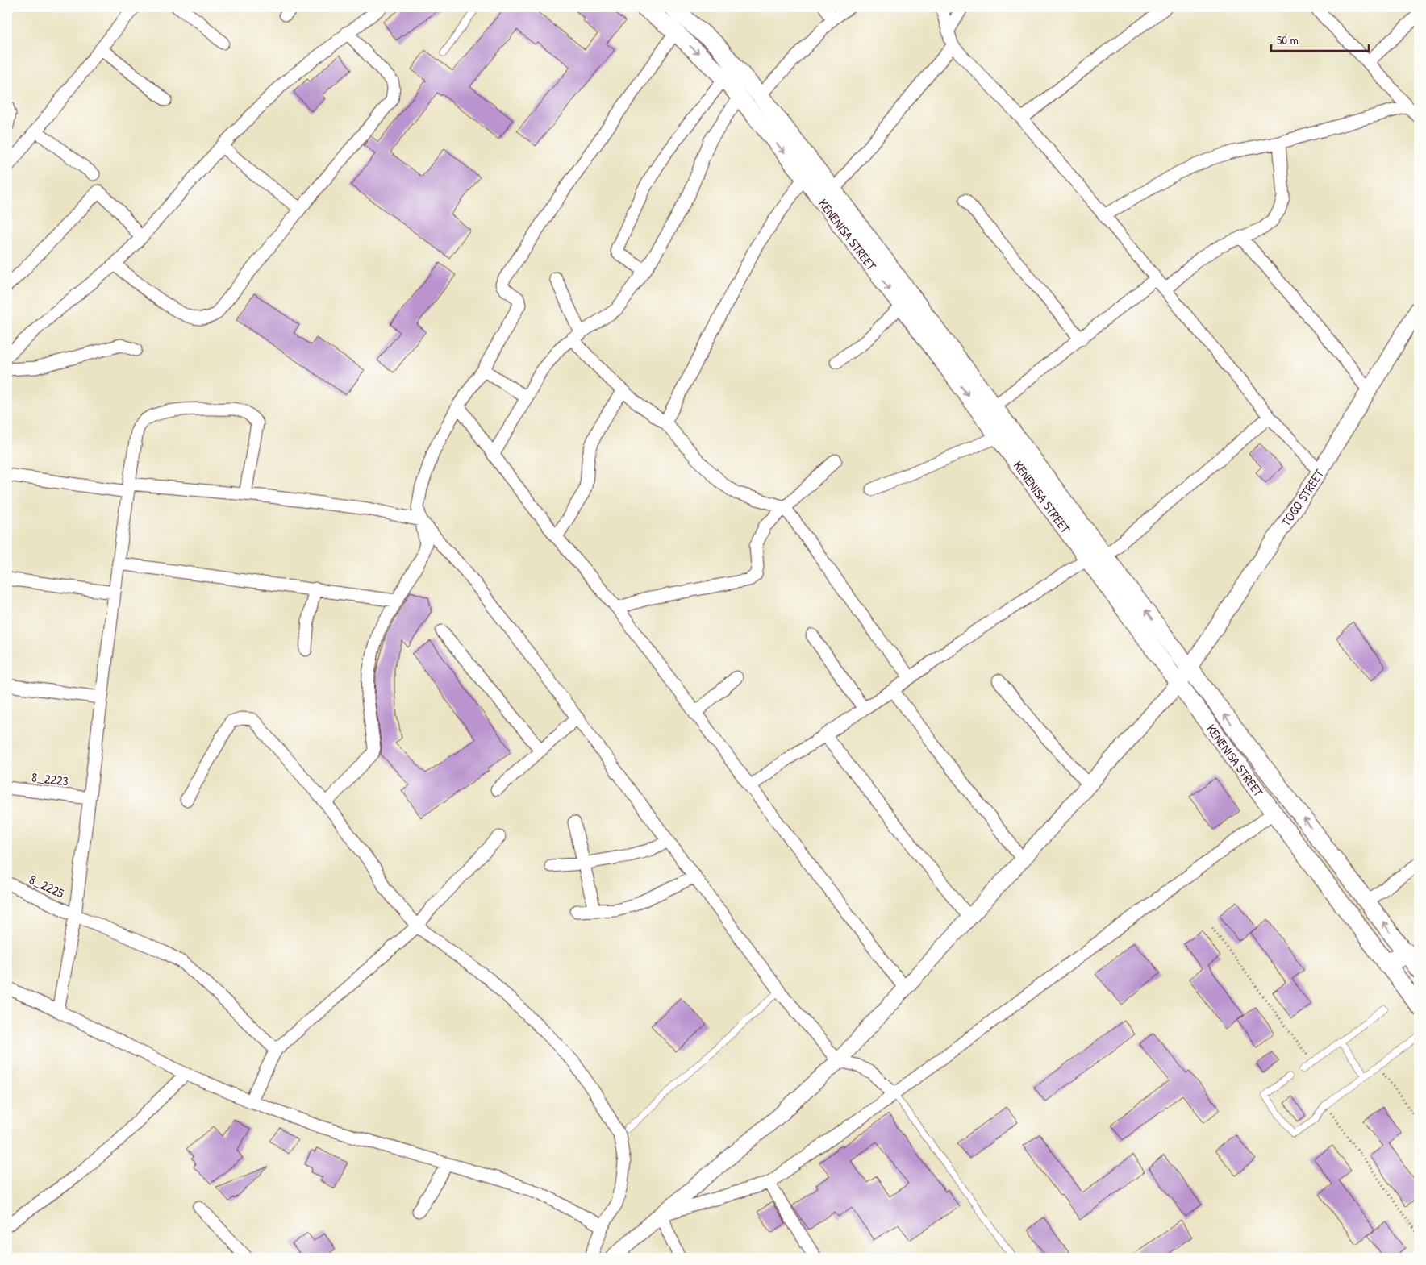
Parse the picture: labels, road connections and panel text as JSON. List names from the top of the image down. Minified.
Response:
{"streets":{"main road":["KENENISA STREET"],"street":["TOGO STREET","8_2223","8_2225"]},"crossings":[["KENENISA STREET","TOGO STREET"]],"scale_bar":"50 m"}
